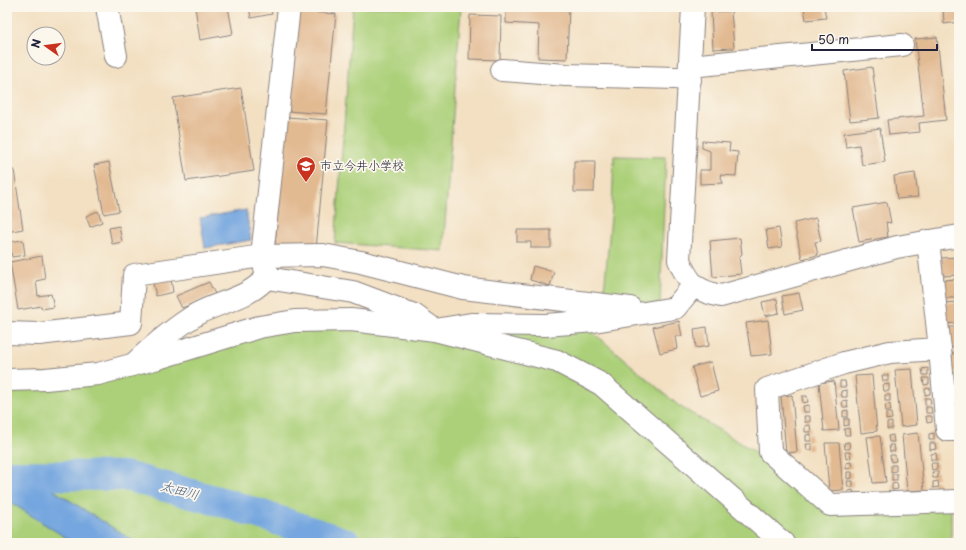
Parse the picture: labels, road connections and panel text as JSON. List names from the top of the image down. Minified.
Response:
{"water":["太田川"],"places":{"school or university":["市立今井小学校"]},"scale_bar":"50 m","north":"left"}
